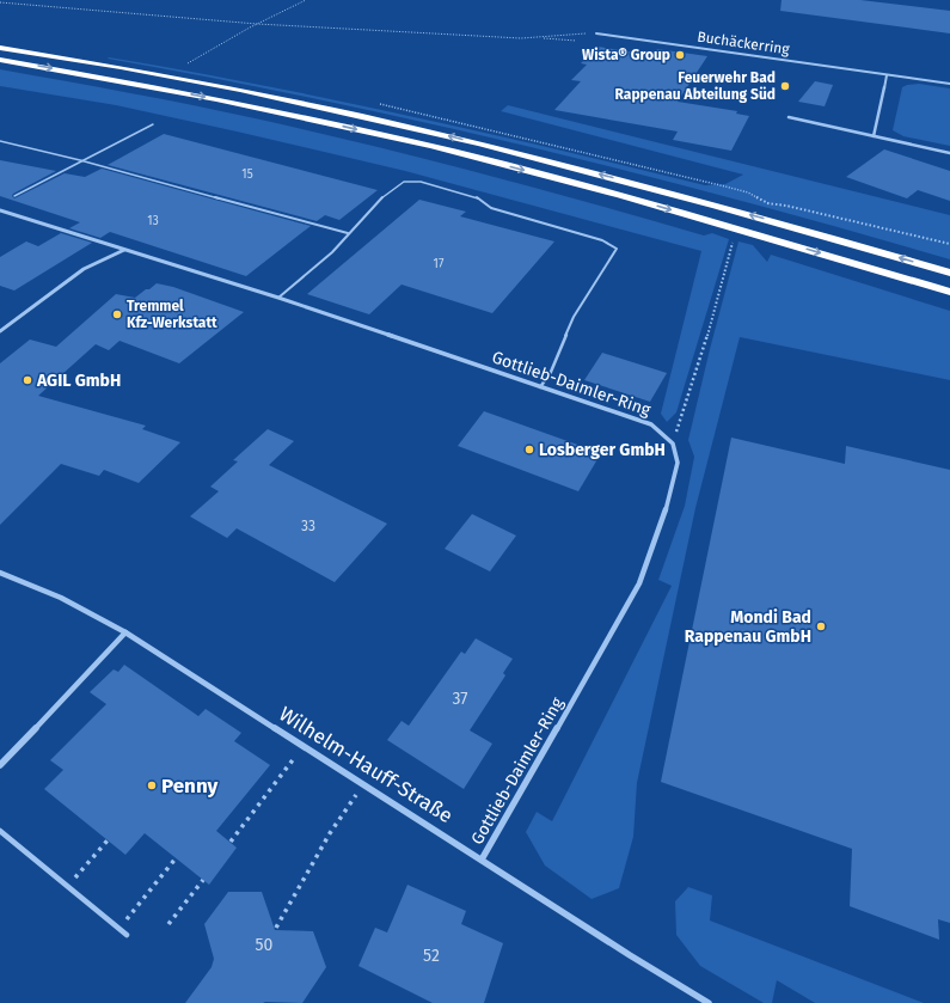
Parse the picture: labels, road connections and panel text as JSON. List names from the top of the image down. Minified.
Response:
{"streets":{"street":["Buchäckerring","Gottlieb-Daimler-Ring","Wilhelm-Hauff-Straße"]},"crossings":[["Gottlieb-Daimler-Ring","Wilhelm-Hauff-Straße"]],"places":["Wista® Group","Feuerwehr Bad Rappenau Abteilung Süd","Tremmel Kfz-Werkstatt","AGIL GmbH","Losberger GmbH","Mondi Bad Rappenau GmbH","Penny"],"house_numbers":["15","13","17","33","37","50","52"]}
